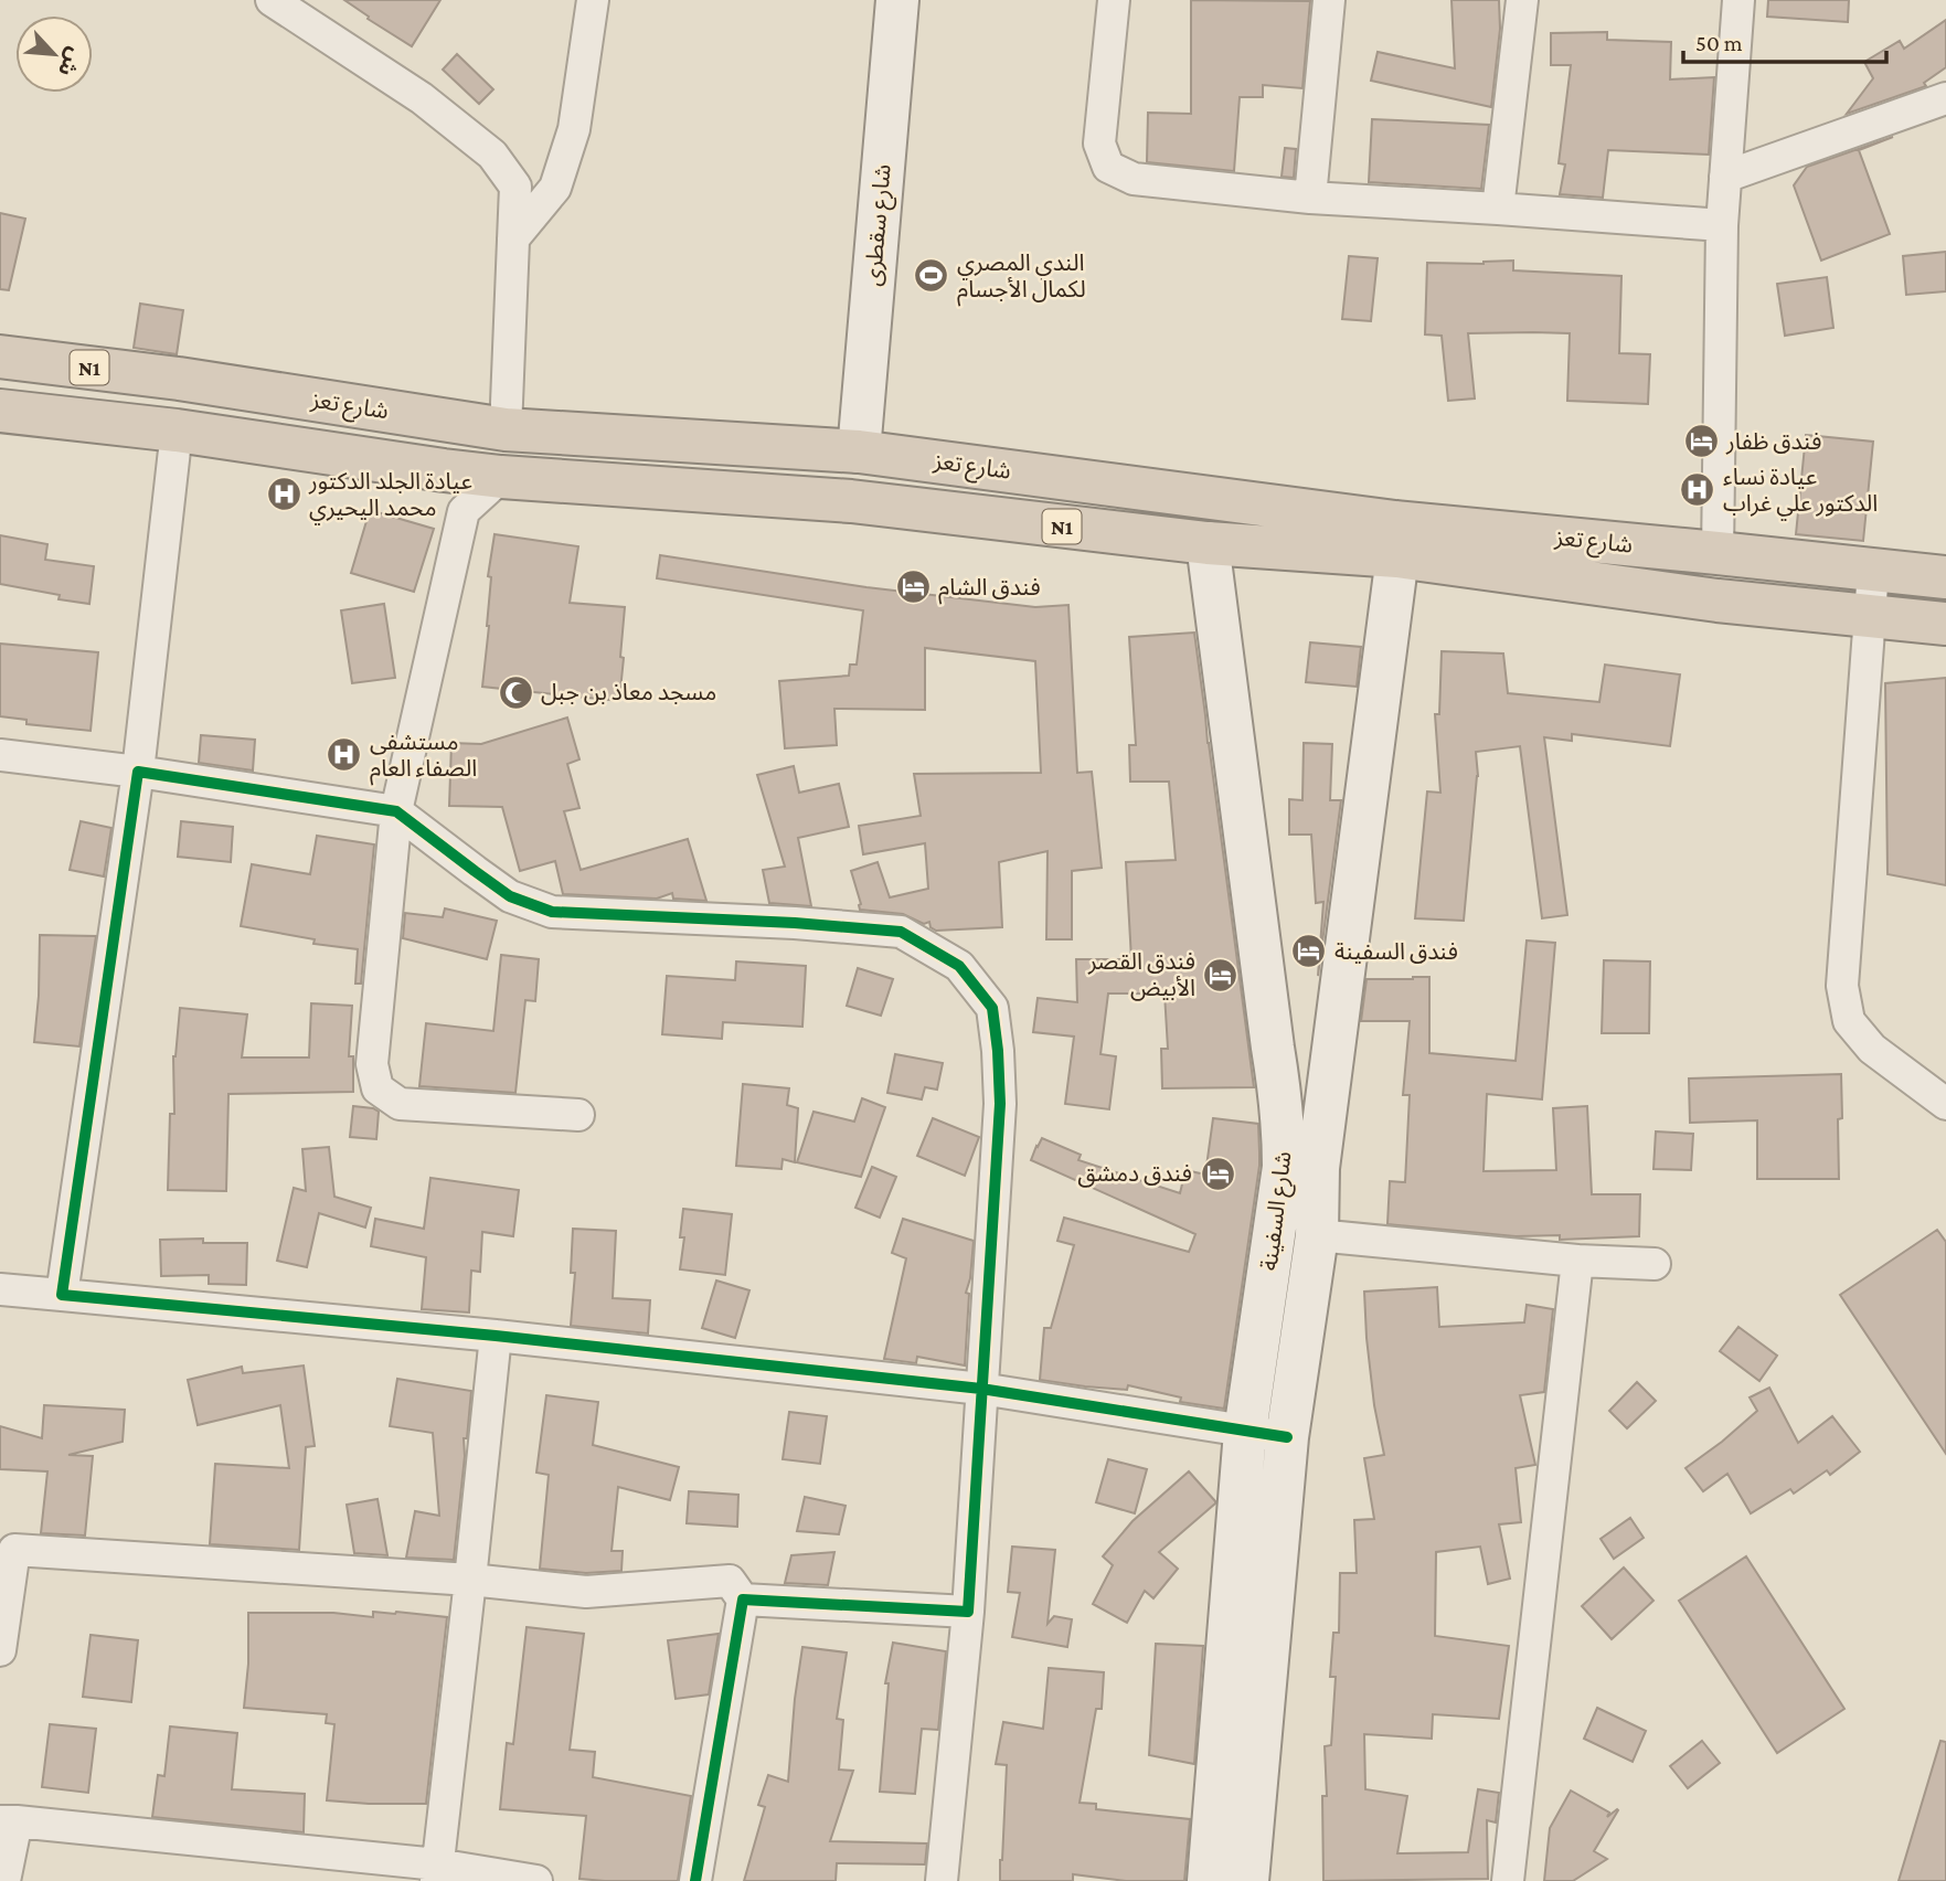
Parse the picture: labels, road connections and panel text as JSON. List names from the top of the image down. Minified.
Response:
{"streets":{"highway":["N1","شارع تعز"],"street":["شارع سقطرى","شارع السفينة"]},"crossings":[["شارع سقطرى","شارع تعز"],["شارع تعز","شارع السفينة"]],"places":{"sports":["الندي المصري لكمال الأجسام"],"hotel":["فندق ظفار","فندق الشام","فندق السفينة","فندق القصر الأبيض","فندق دمشق"],"hospital":["عيادة نساء الدكتور علي غراب","عيادة الجلد الدكتور محمد اليحيري","مستشفى الصفاء العام"],"mosque":["مسجد معاذ بن جبل"]},"scale_bar":"50 m","north":"bottom right"}
